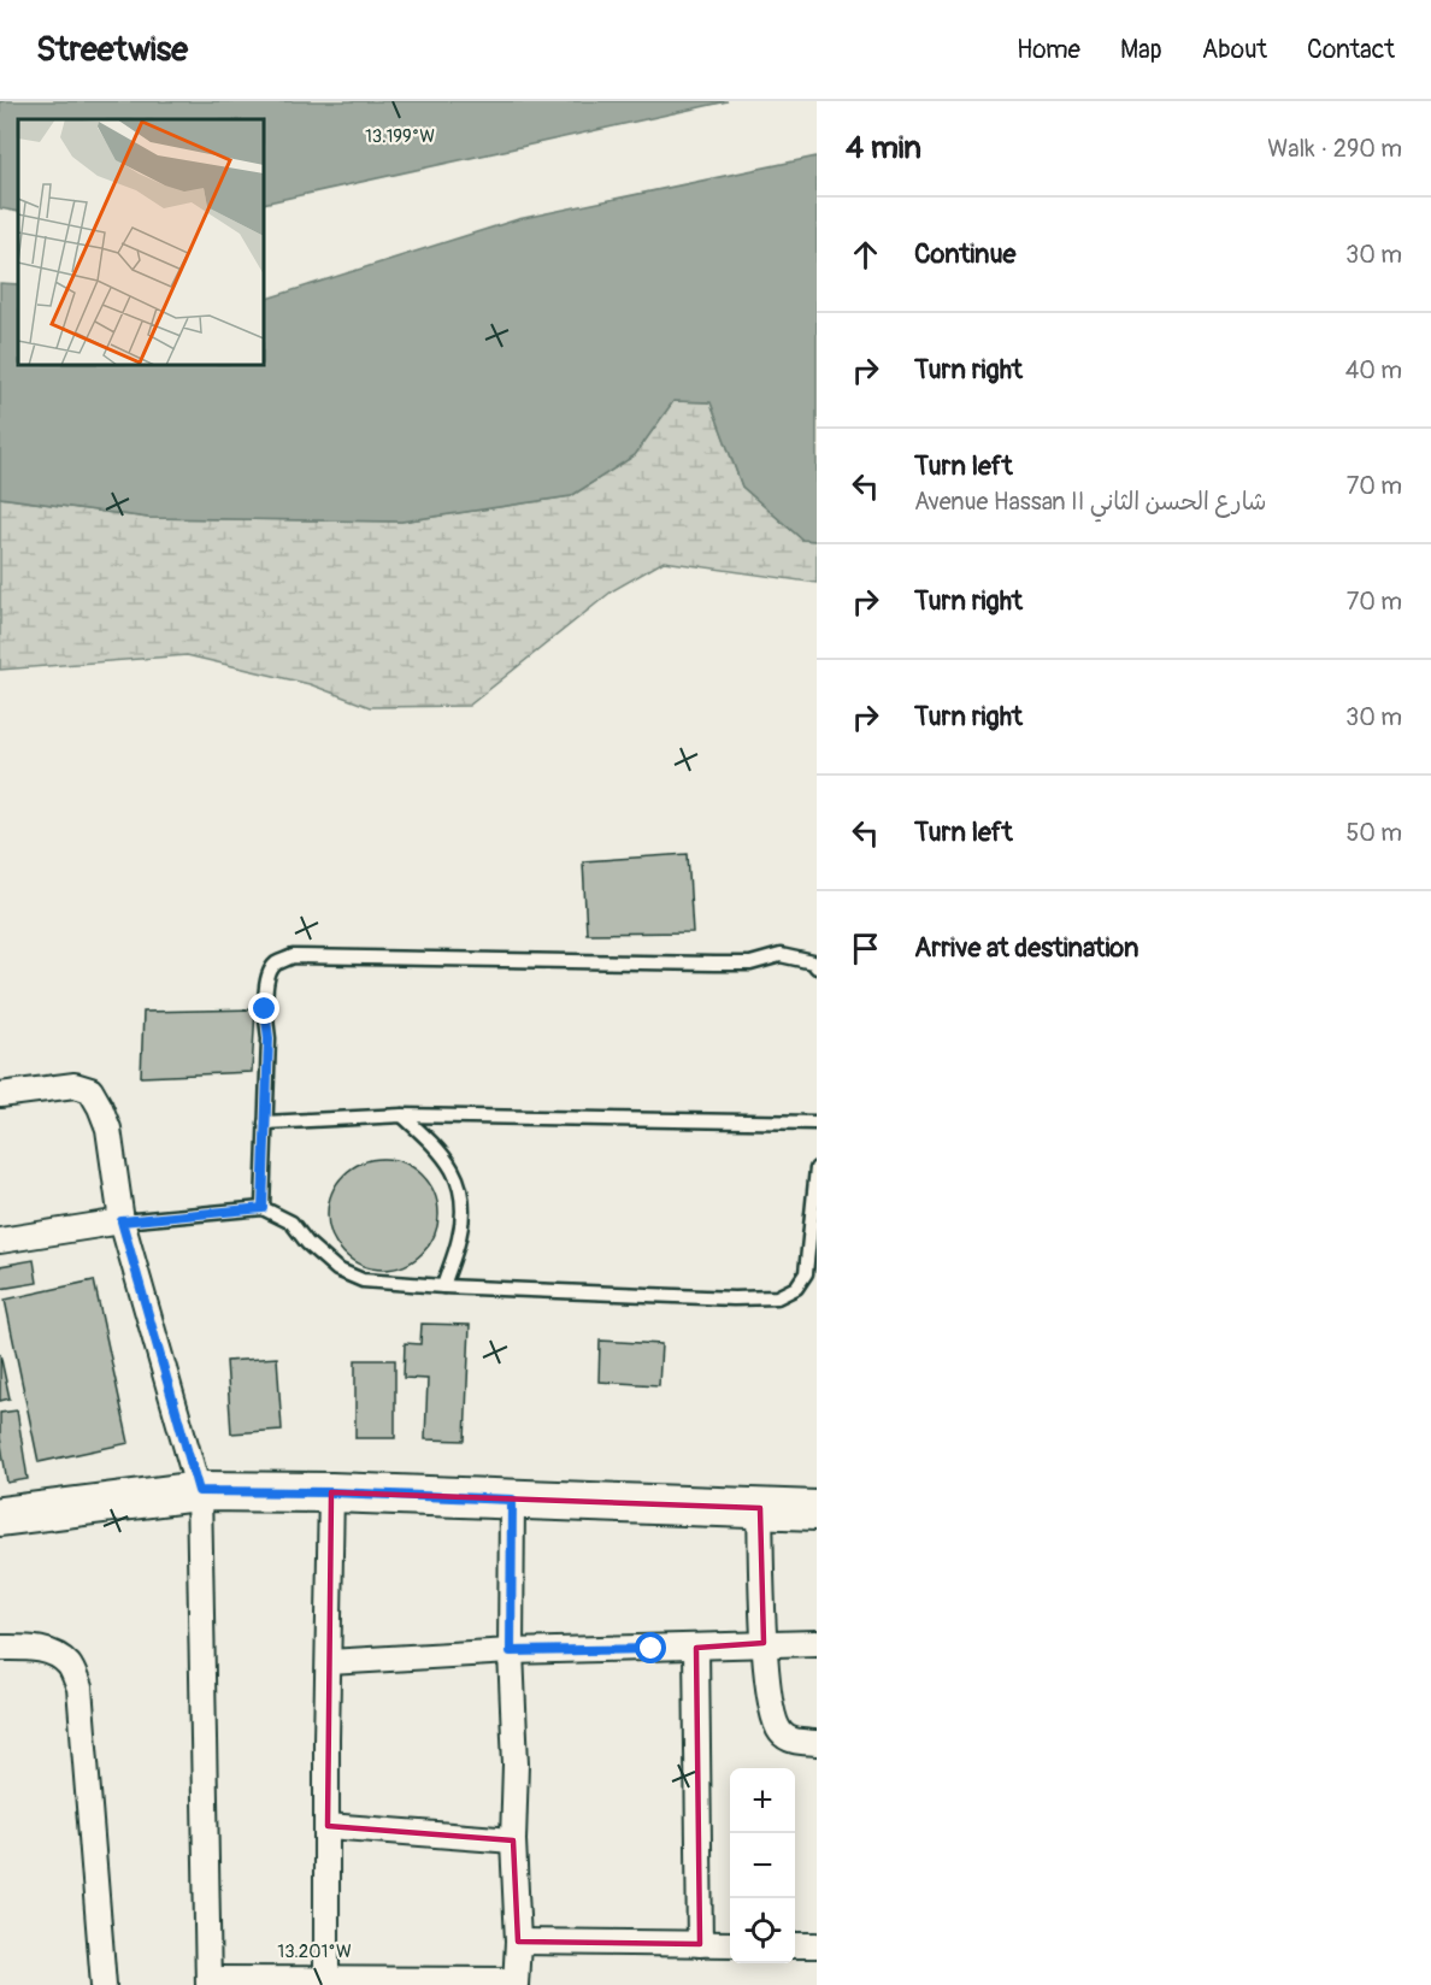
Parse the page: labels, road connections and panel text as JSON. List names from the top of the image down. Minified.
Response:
{"page":{"header":"Streetwise","nav":["Home","Map","About","Contact"],"heading":["4 min","Walk · 290 m"],"list":[["Continue","30 m"],["Turn right","40 m"],["Turn left","Avenue Hassan II شارع الحسن الثاني","70 m"],["Turn right","70 m"],["Turn right","30 m"],["Turn left","50 m"],"Arrive at destination"],"map_buttons":["+","−"]},"coordinates":["13.199°W","13.201°W"]}
